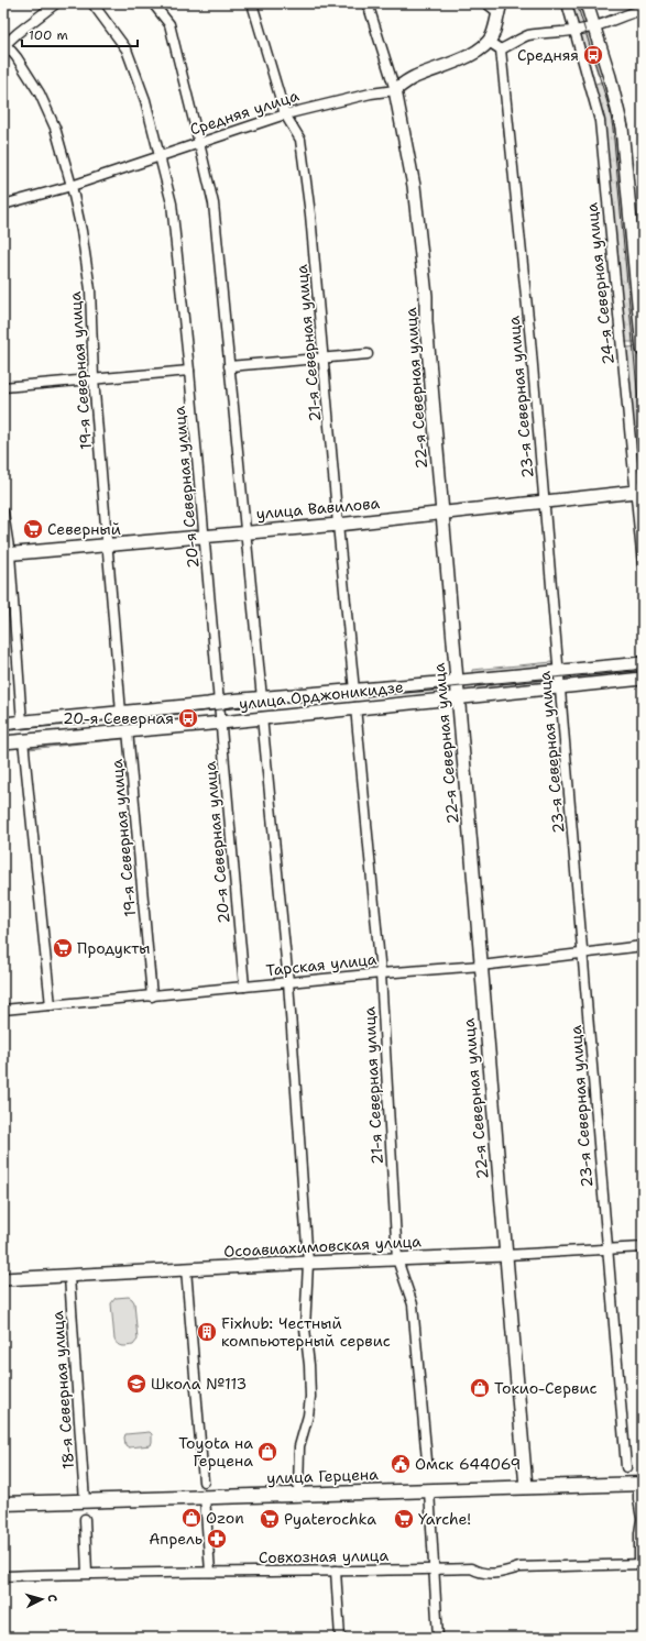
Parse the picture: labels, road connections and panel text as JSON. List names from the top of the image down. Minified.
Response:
{"streets":{"main road":["Средняя улица","22-я Северная улица","улица Вавилова","улица Орджоникидзе","Осоавиахимовская улица","улица Герцена"],"street":["24-я Северная улица","21-я Северная улица","19-я Северная улица","23-я Северная улица","20-я Северная улица","Тарская улица","18-я Северная улица","Совхозная улица"]},"crossings":[["Средняя улица","21-я Северная улица"],["Средняя улица","19-я Северная улица"],["Средняя улица","22-я Северная улица"],["Средняя улица","20-я Северная улица"],["24-я Северная улица","улица Вавилова"],["21-я Северная улица","улица Вавилова"],["21-я Северная улица","улица Орджоникидзе"],["21-я Северная улица","Тарская улица"],["21-я Северная улица","Осоавиахимовская улица"],["19-я Северная улица","улица Вавилова"],["19-я Северная улица","улица Орджоникидзе"],["19-я Северная улица","Тарская улица"],["22-я Северная улица","улица Вавилова"],["22-я Северная улица","улица Орджоникидзе"],["22-я Северная улица","Тарская улица"],["22-я Северная улица","Осоавиахимовская улица"],["22-я Северная улица","улица Герцена"],["23-я Северная улица","улица Вавилова"],["23-я Северная улица","улица Орджоникидзе"],["23-я Северная улица","Тарская улица"],["23-я Северная улица","Осоавиахимовская улица"],["20-я Северная улица","улица Вавилова"],["20-я Северная улица","улица Орджоникидзе"],["20-я Северная улица","Тарская улица"],["Осоавиахимовская улица","18-я Северная улица"],["18-я Северная улица","улица Герцена"]],"places":{"bus stop":["Средняя","20-я Северная"],"supermarket":["Северный","Продукты","Pyaterochka","Yarche!"],"building":["Fixhub: Честный компьютерный сервис"],"school or university":["Школа №113"],"shop":["Токио-Сервис","Toyota на Герцена","Ozon"],"public building":["Омск 644069"],"pharmacy":["Апрель"]},"scale_bar":"100 m","north":"right"}
